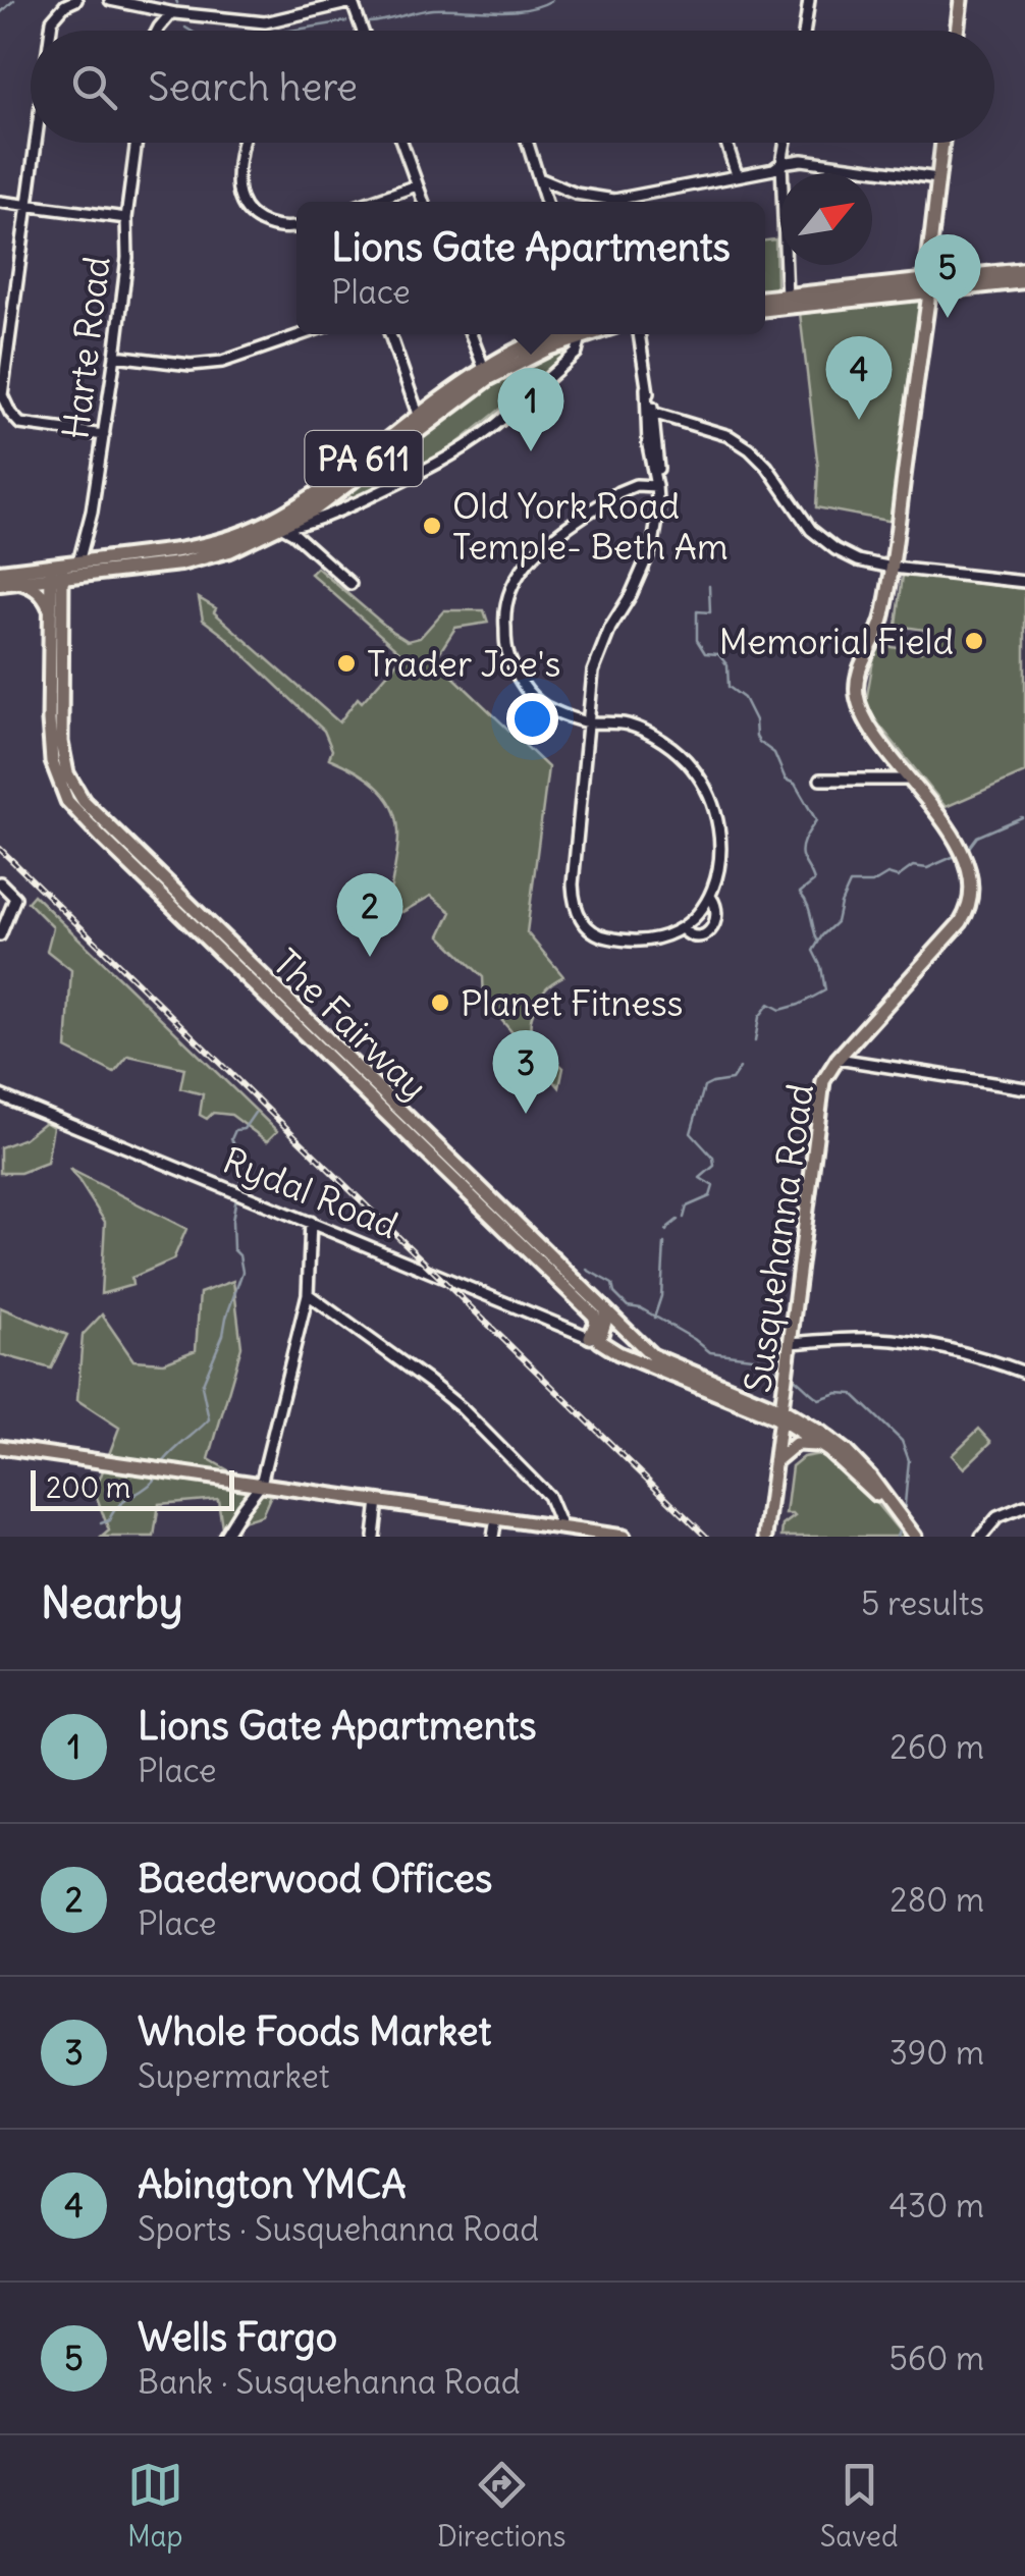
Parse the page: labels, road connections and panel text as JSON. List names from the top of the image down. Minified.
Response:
{"streets":{"highway":["PA 611"],"main road":["The Fairway","Rydal Road","Susquehanna Road"],"street":["Harte Road"]},"crossings":[["Harte Road","PA 611"],["Harte Road","The Fairway"],["PA 611","The Fairway"],["The Fairway","Rydal Road"],["The Fairway","Susquehanna Road"],["Rydal Road","Susquehanna Road"]],"places":["Old York Road Temple- Beth Am","Memorial Field","Trader Joe's","Planet Fitness"],"scale_bar":"200 m","north":"top right","page":{"search":"Search here","popup":["Lions Gate Apartments","Place"],"pins":["5","4","1","2","3"],"scale":"200 m","heading":["Nearby","5 results"],"list":[{"mark":"1","name":"Lions Gate Apartments","note":"Place","value":"260 m"},{"mark":"2","name":"Baederwood Offices","note":"Place","value":"280 m"},{"mark":"3","name":"Whole Foods Market","note":"Supermarket","value":"390 m"},{"mark":"4","name":"Abington YMCA","note":"Sports · Susquehanna Road","value":"430 m"},{"mark":"5","name":"Wells Fargo","note":"Bank · Susquehanna Road","value":"560 m"}],"nav":["Map","Directions","Saved"]}}
